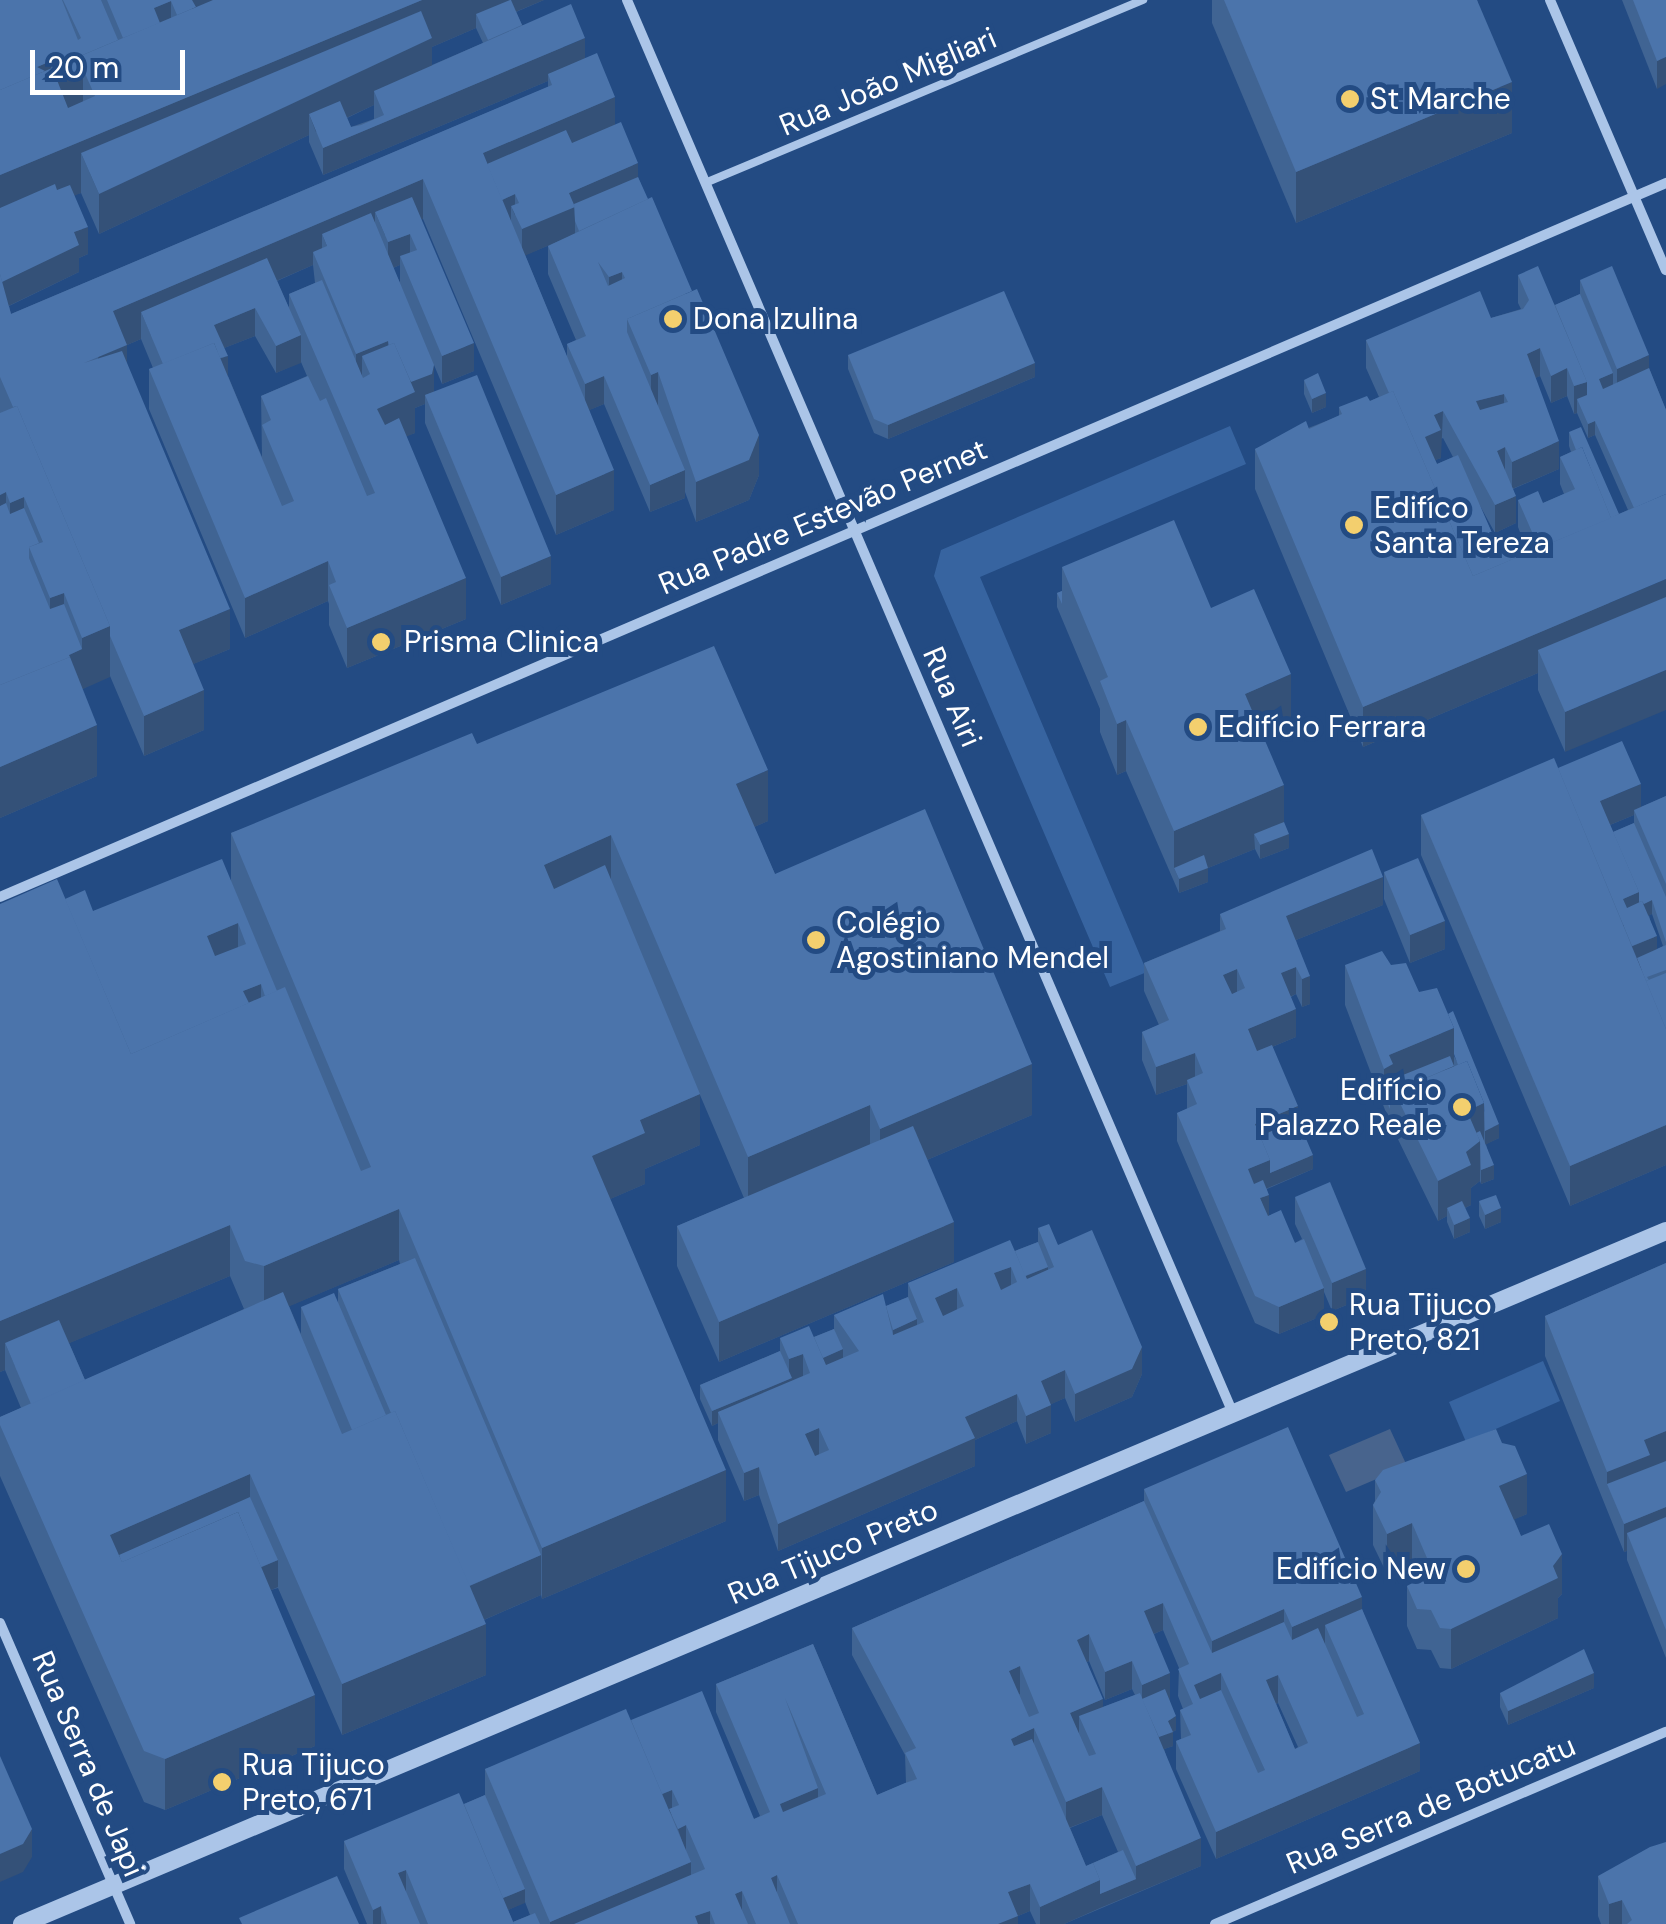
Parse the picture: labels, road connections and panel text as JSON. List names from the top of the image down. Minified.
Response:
{"streets":{"street":["Rua Padre Estevão Pernet","Rua Airi","Rua Tijuco Preto","Rua Serra de Japi","Rua Serra de Botucatu"],"lane":["Rua João Migliari"]},"crossings":[["Rua João Migliari","Rua Airi"],["Rua Padre Estevão Pernet","Rua Airi"],["Rua Airi","Rua Tijuco Preto"],["Rua Tijuco Preto","Rua Serra de Japi"]],"places":["St Marche","Dona Izulina","Edifíco Santa Tereza","Prisma Clinica","Edifício Ferrara","Colégio Agostiniano Mendel","Edifício Palazzo Reale","Rua Tijuco Preto, 821","Edifício New","Rua Tijuco Preto, 671"],"scale_bar":"20 m"}
